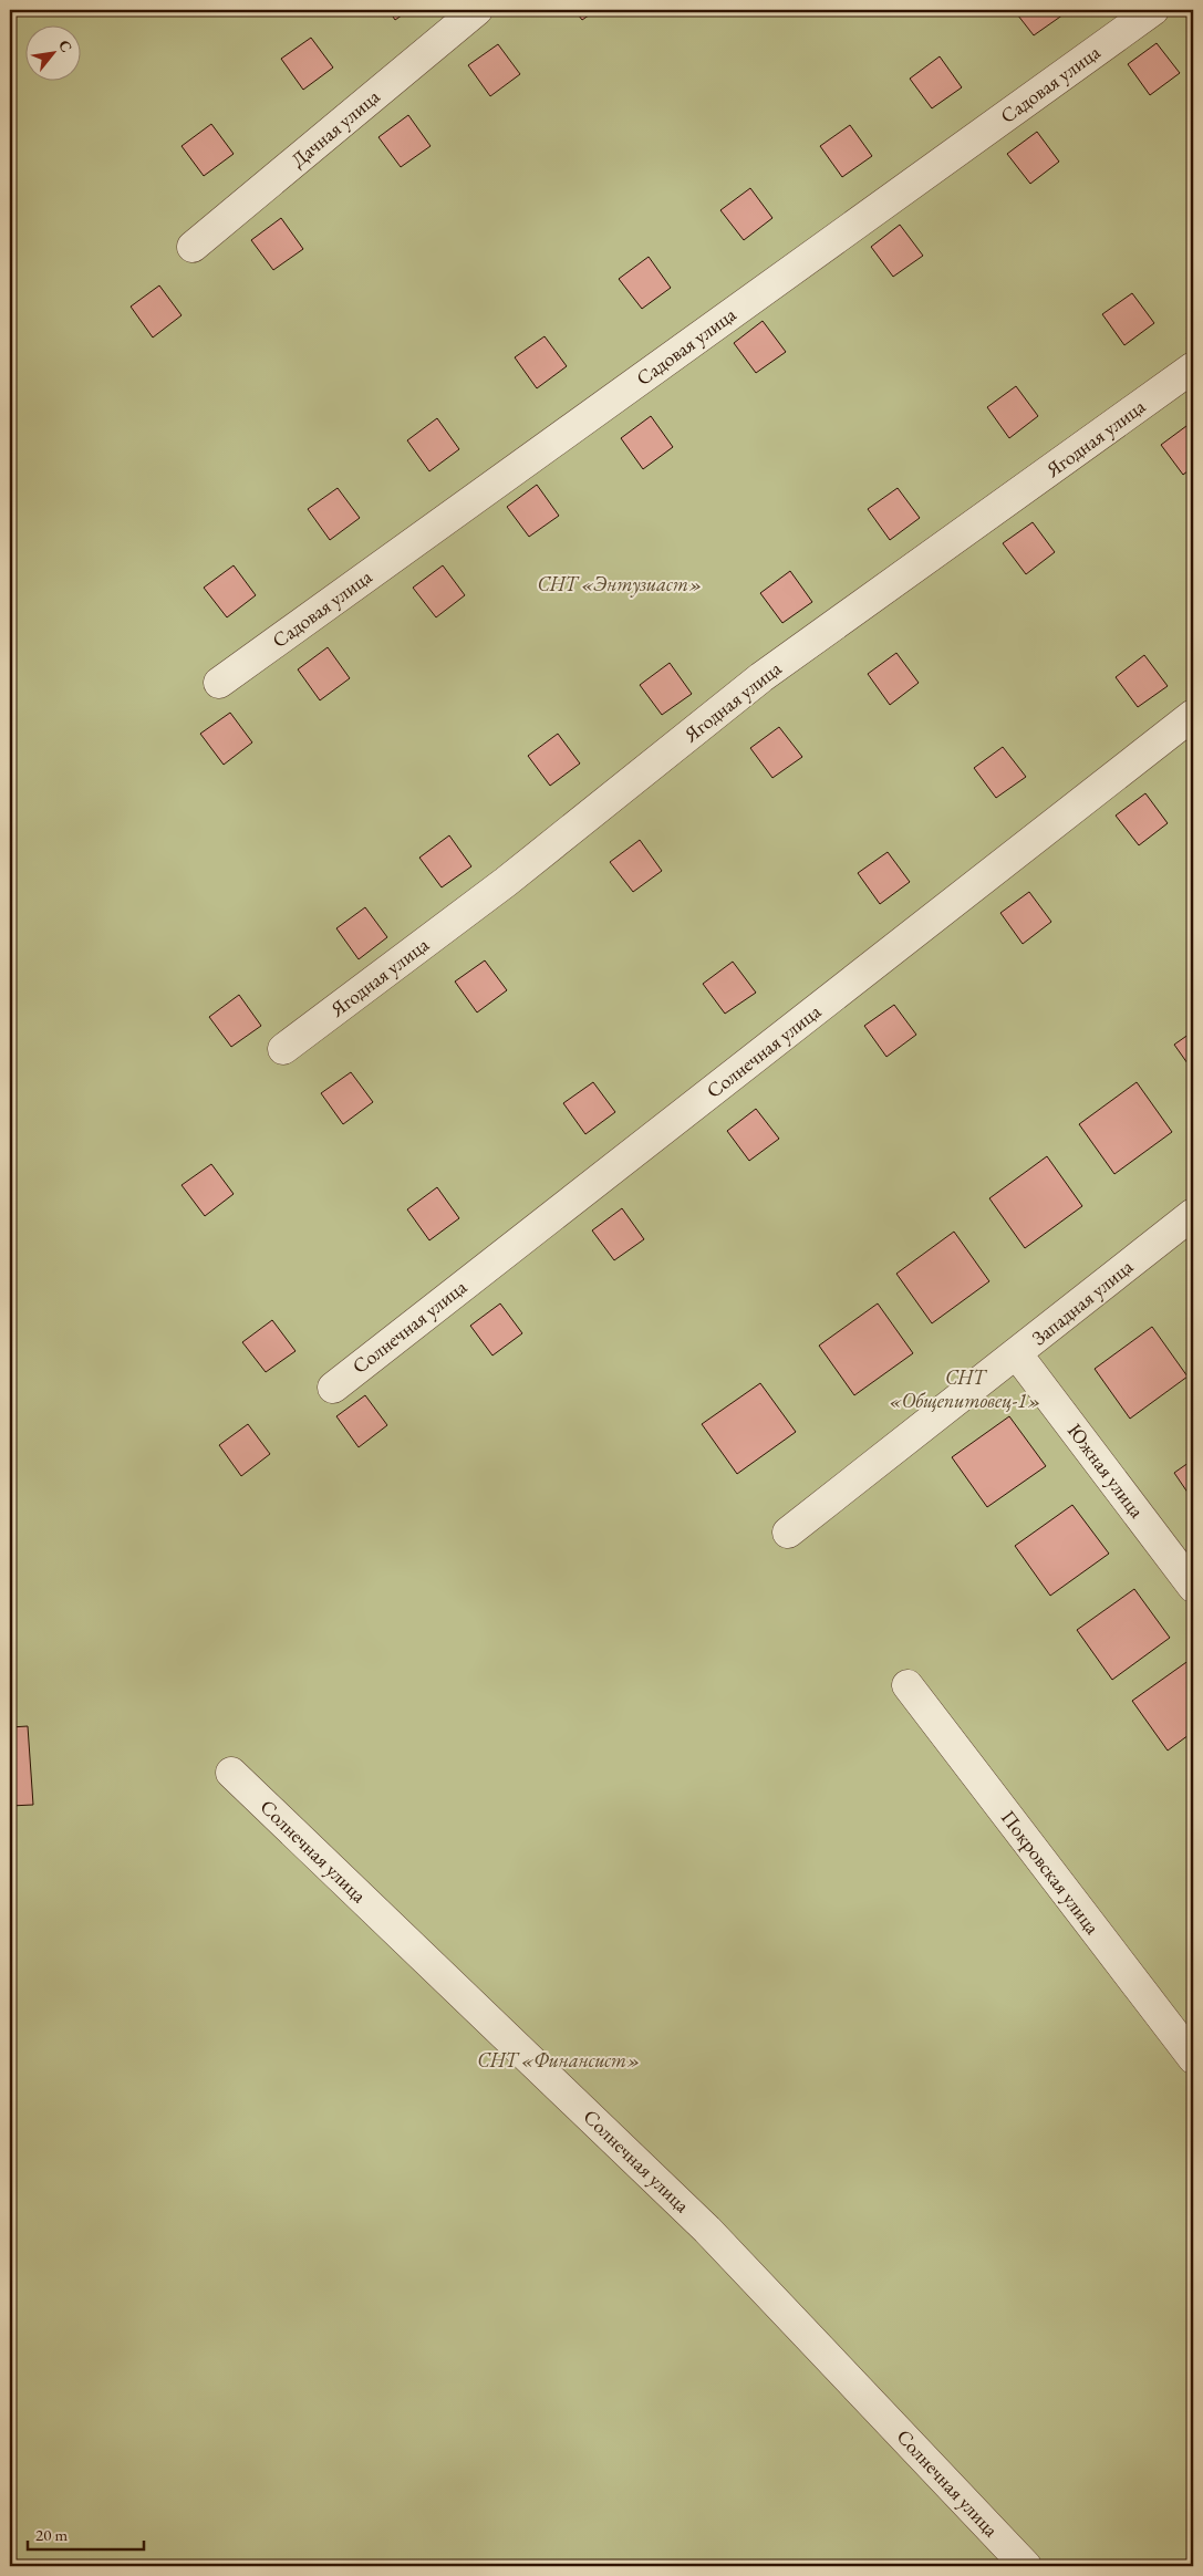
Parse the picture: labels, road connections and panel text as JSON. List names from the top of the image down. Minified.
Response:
{"streets":{"street":["Садовая улица","Дачная улица","Ягодная улица","Солнечная улица","Западная улица","Южная улица","Покровская улица"]},"crossings":[["Западная улица","Южная улица"]],"parks":["СНТ «Энтузиаст»","СНТ «Общепитовец-1»","СНТ «Финансист»"],"scale_bar":"20 m","north":"top right"}
